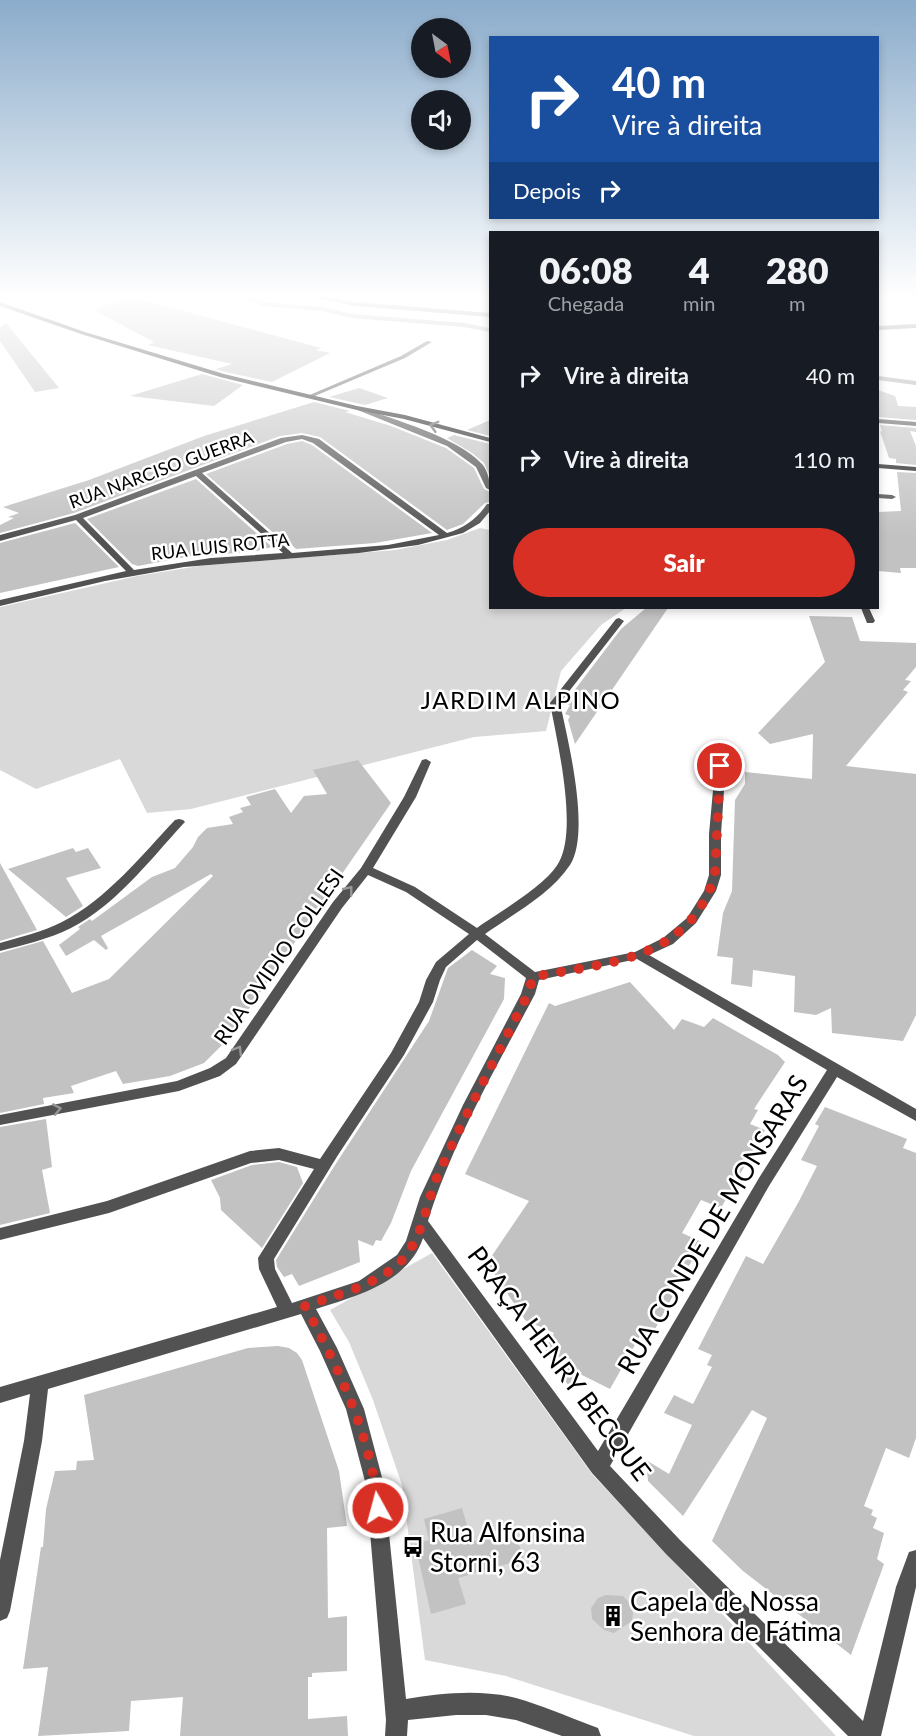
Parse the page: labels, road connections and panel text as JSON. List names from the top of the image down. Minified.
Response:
{"streets":{"street":["RUA NARCISO GUERRA","RUA LUIS ROTTA","RUA OVIDIO COLLESI","RUA CONDE DE MONSARAS","PRAÇA HENRY BECQUE"]},"crossings":[["RUA NARCISO GUERRA","RUA LUIS ROTTA"],["RUA CONDE DE MONSARAS","PRAÇA HENRY BECQUE"]],"districts":["JARDIM ALPINO"],"places":{"bus stop":["Rua Alfonsina Storni, 63"],"building":["Capela de Nossa Senhora de Fátima"]},"north":"bottom right","page":{"turn":["40 m","Vire à direita"],"then":"Depois","eta":["06:08","Chegada","4","min","280","m"],"list":[{"name":"Vire à direita","value":"40 m"},{"name":"Vire à direita","value":"110 m"}],"buttons":"Sair"}}
